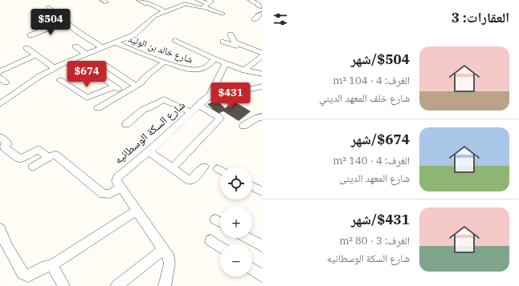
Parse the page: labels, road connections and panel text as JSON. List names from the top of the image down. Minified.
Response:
{"streets":{"street":["شارع خالد بن الوليد","شارع السكة الوسطانيه"]},"page":{"heading":"العقارات: 3","price":["$504","$674","$431"],"list":[{"name":"$504/شهر","note":"الغرف: 4 · 104 m² · شارع خلف المعهد الديني"},{"name":"$674/شهر","note":"الغرف: 4 · 140 m² · شارع المعهد الدينى"},{"name":"$431/شهر","note":"الغرف: 3 · 80 m² · شارع السكة الوسطانيه"}],"map_buttons":["+","−"]}}
